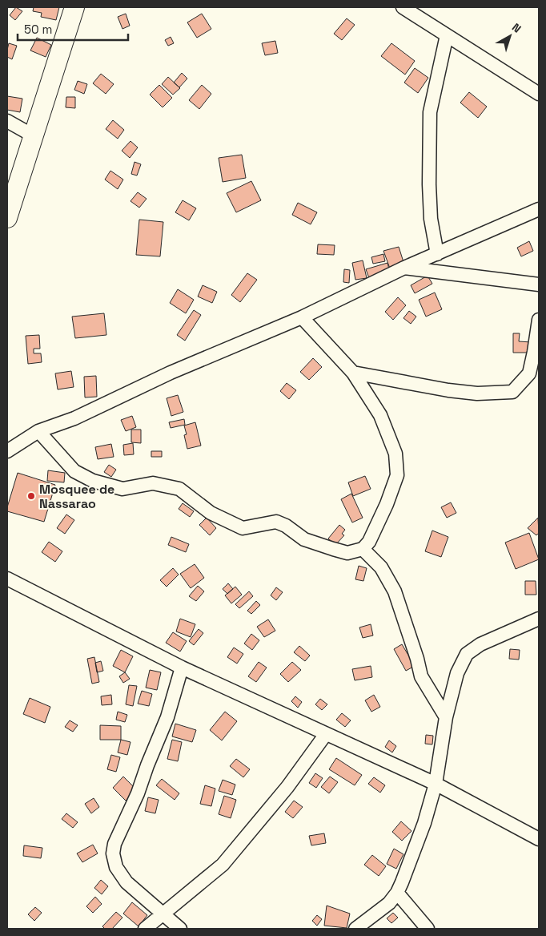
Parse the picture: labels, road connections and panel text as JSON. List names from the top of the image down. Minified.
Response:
{"places":["Mosquee de Nassarao"],"scale_bar":"50 m","north":"top right"}
